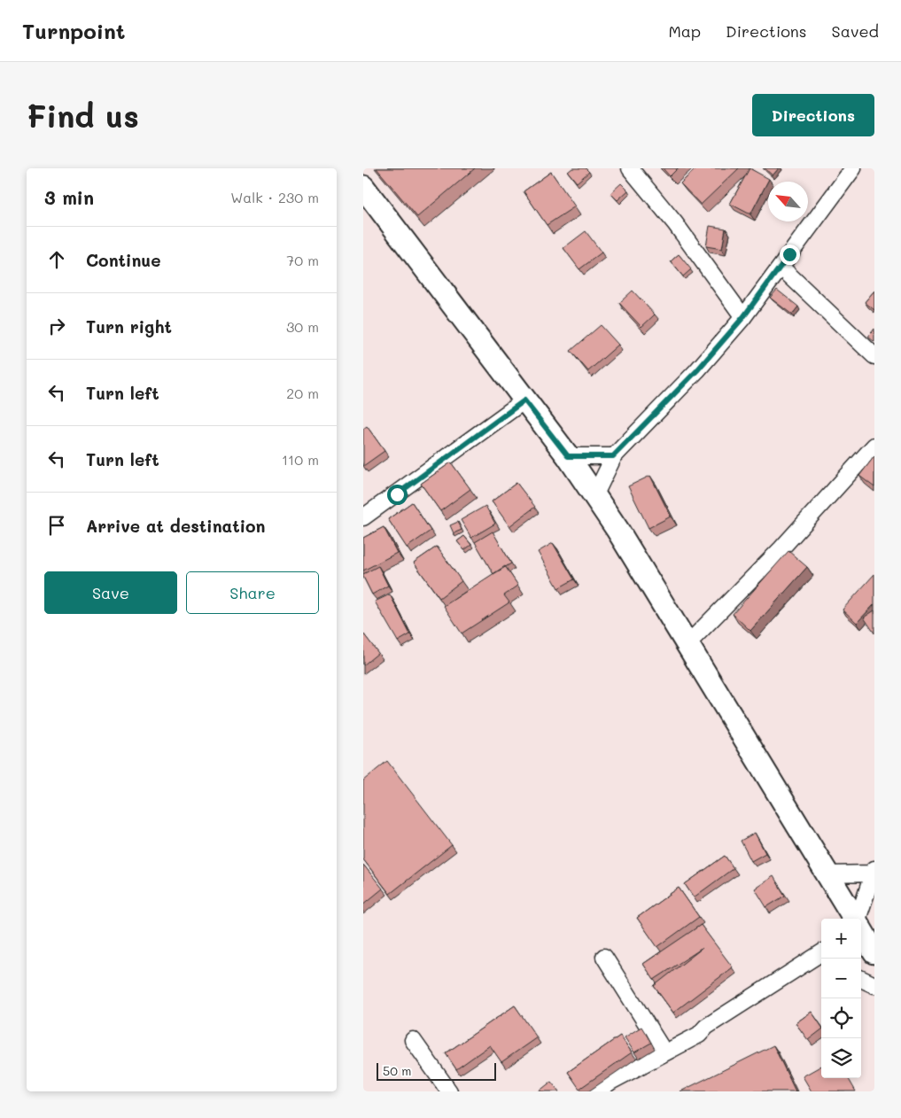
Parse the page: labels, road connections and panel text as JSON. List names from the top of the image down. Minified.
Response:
{"scale_bar":"50 m","north":"top left","page":{"header":"Turnpoint","nav":["Map","Directions","Saved"],"buttons":["Directions",["Save","Share"]],"title":"Find us","heading":["3 min","Walk · 230 m"],"list":[["Continue","70 m"],["Turn right","30 m"],["Turn left","20 m"],["Turn left","110 m"],"Arrive at destination"],"map_buttons":["+","−"],"scale":"50 m"}}
